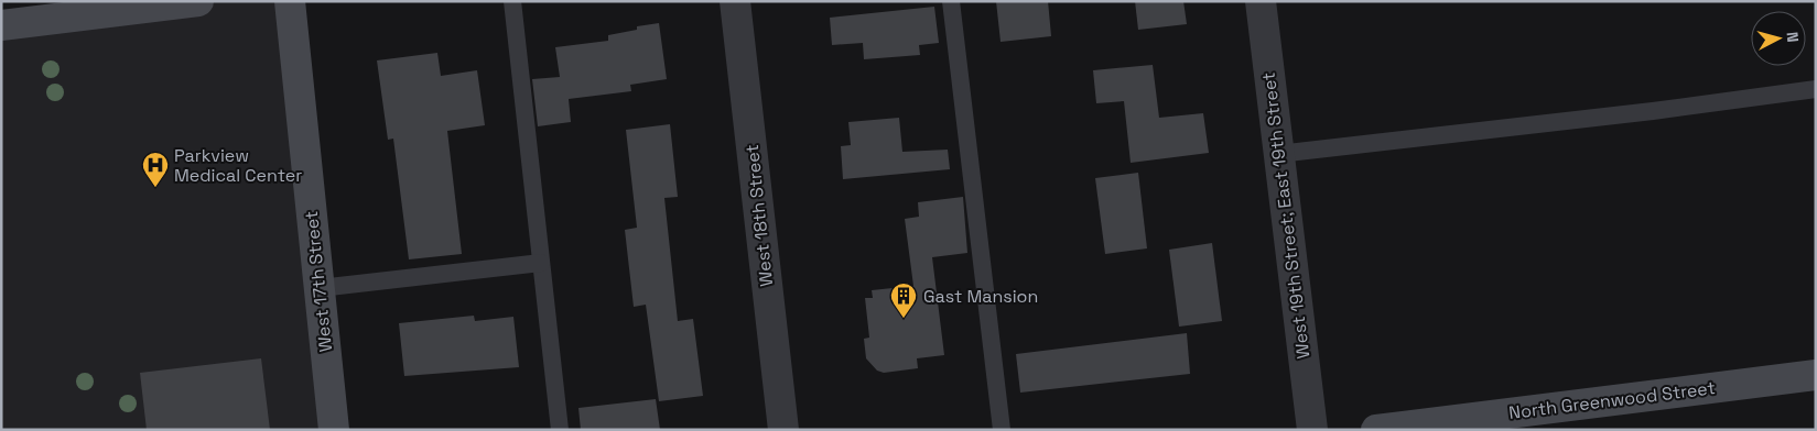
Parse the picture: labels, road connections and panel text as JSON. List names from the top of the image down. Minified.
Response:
{"streets":{"main road":["West 17th Street","North Greenwood Street"],"street":["West 18th Street","West 19th Street; East 19th Street"]},"places":{"hospital":["Parkview Medical Center"],"building":["Gast Mansion"]},"north":"right"}
